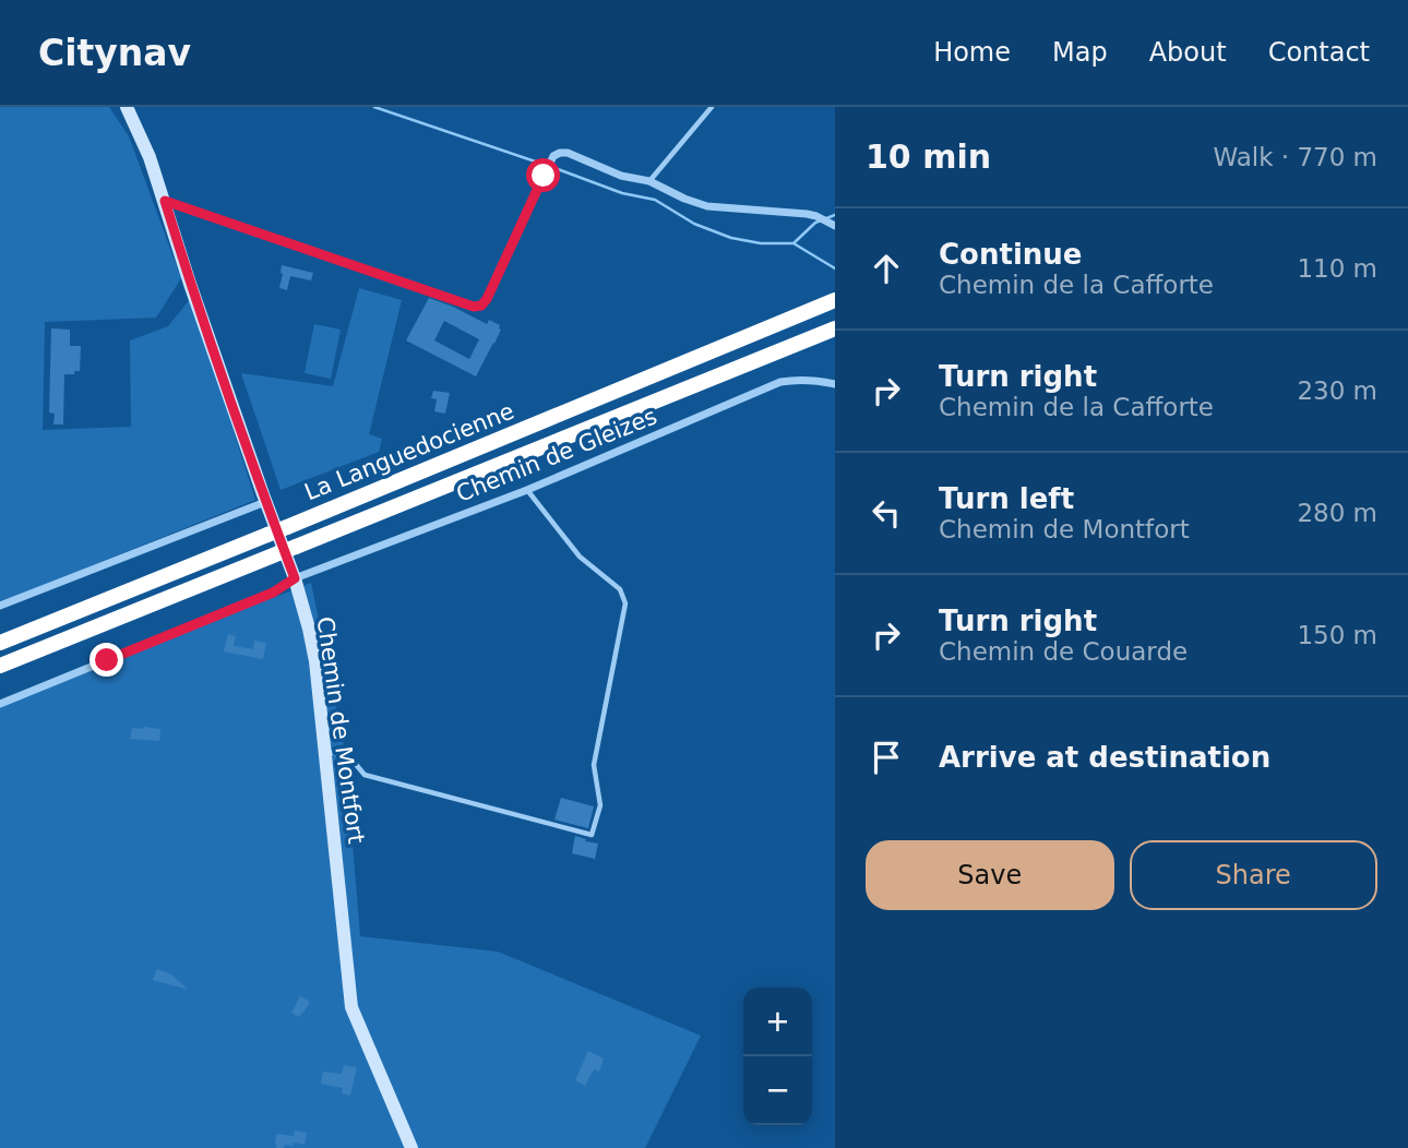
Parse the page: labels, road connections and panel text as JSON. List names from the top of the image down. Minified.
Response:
{"streets":{"highway":["La Languedocienne"],"street":["Chemin de Gleizes","Chemin de Montfort"]},"crossings":[["Chemin de Gleizes","Chemin de Montfort"]],"page":{"header":"Citynav","nav":["Home","Map","About","Contact"],"heading":["10 min","Walk · 770 m"],"list":[["Continue","Chemin de la Cafforte","110 m"],["Turn right","Chemin de la Cafforte","230 m"],["Turn left","Chemin de Montfort","280 m"],["Turn right","Chemin de Couarde","150 m"],"Arrive at destination"],"buttons":["Save","Share"],"map_buttons":["+","−"]}}
